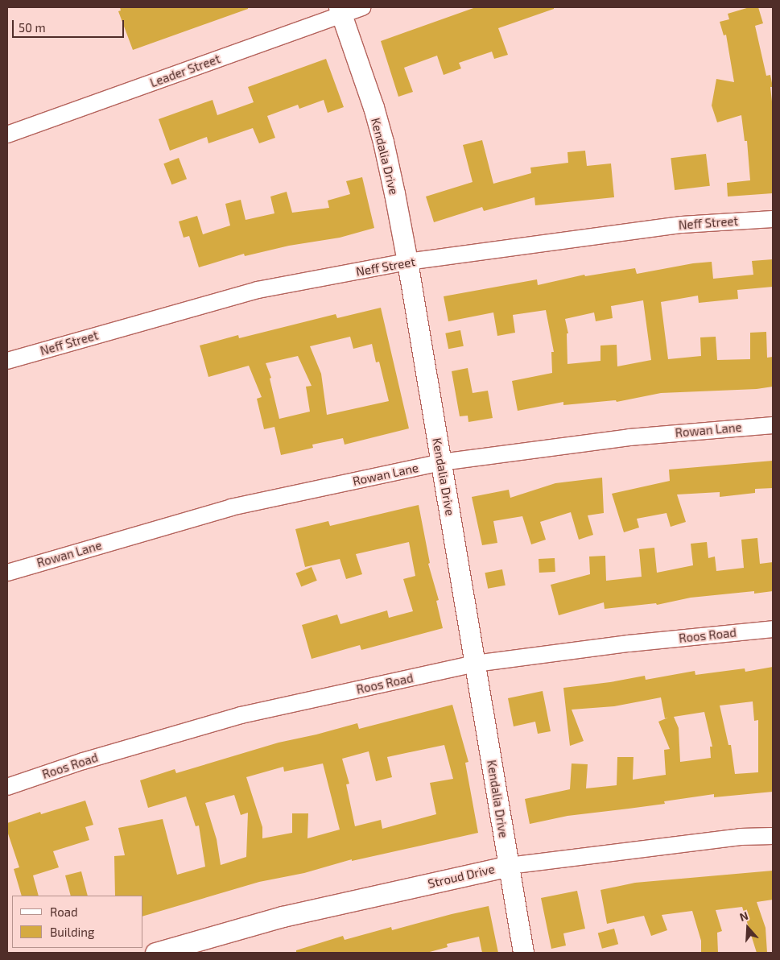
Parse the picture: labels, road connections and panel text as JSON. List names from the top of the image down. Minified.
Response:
{"streets":{"street":["Leader Street","Kendalia Drive","Neff Street","Rowan Lane","Roos Road","Stroud Drive"]},"crossings":[["Leader Street","Kendalia Drive"],["Kendalia Drive","Neff Street"],["Kendalia Drive","Rowan Lane"],["Kendalia Drive","Roos Road"],["Kendalia Drive","Stroud Drive"]],"legend":["Road","Building"],"scale_bar":"50 m","north":"top"}
